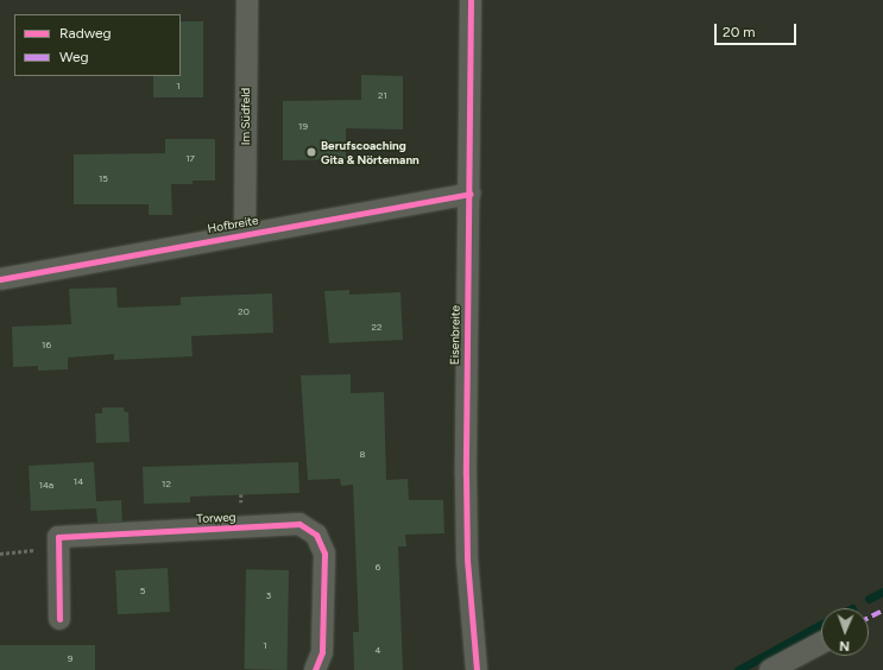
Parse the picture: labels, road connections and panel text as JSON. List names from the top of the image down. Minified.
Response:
{"streets":{"street":["Im Südfeld","Hofbreite","Eisenbreite","Torweg"]},"crossings":[["Im Südfeld","Hofbreite"],["Hofbreite","Eisenbreite"]],"places":["Berufscoaching Gita & Nörtemann"],"house_numbers":["1","21","19","17","15","20","22","16","8","14","12","14a","6","5","3","1","4","9"],"legend":["Radweg","Weg"],"scale_bar":"20 m","north":"bottom"}
